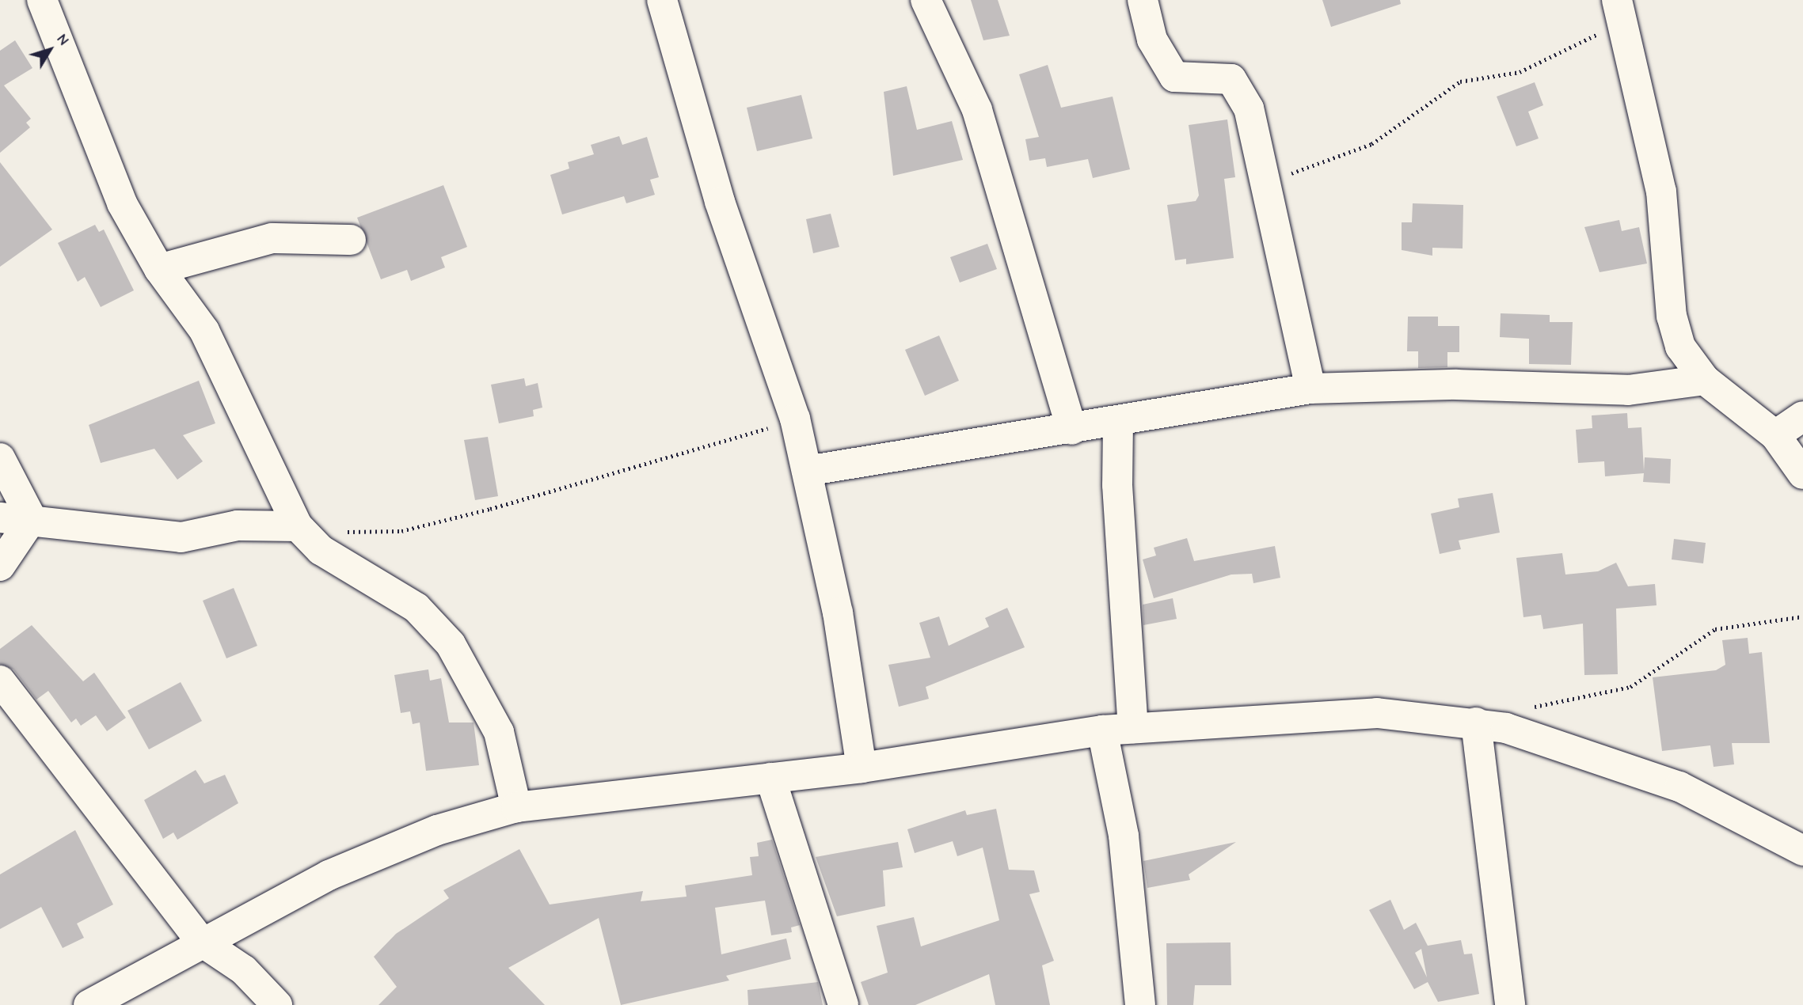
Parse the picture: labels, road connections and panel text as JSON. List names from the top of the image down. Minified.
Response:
{"north":"top right"}
